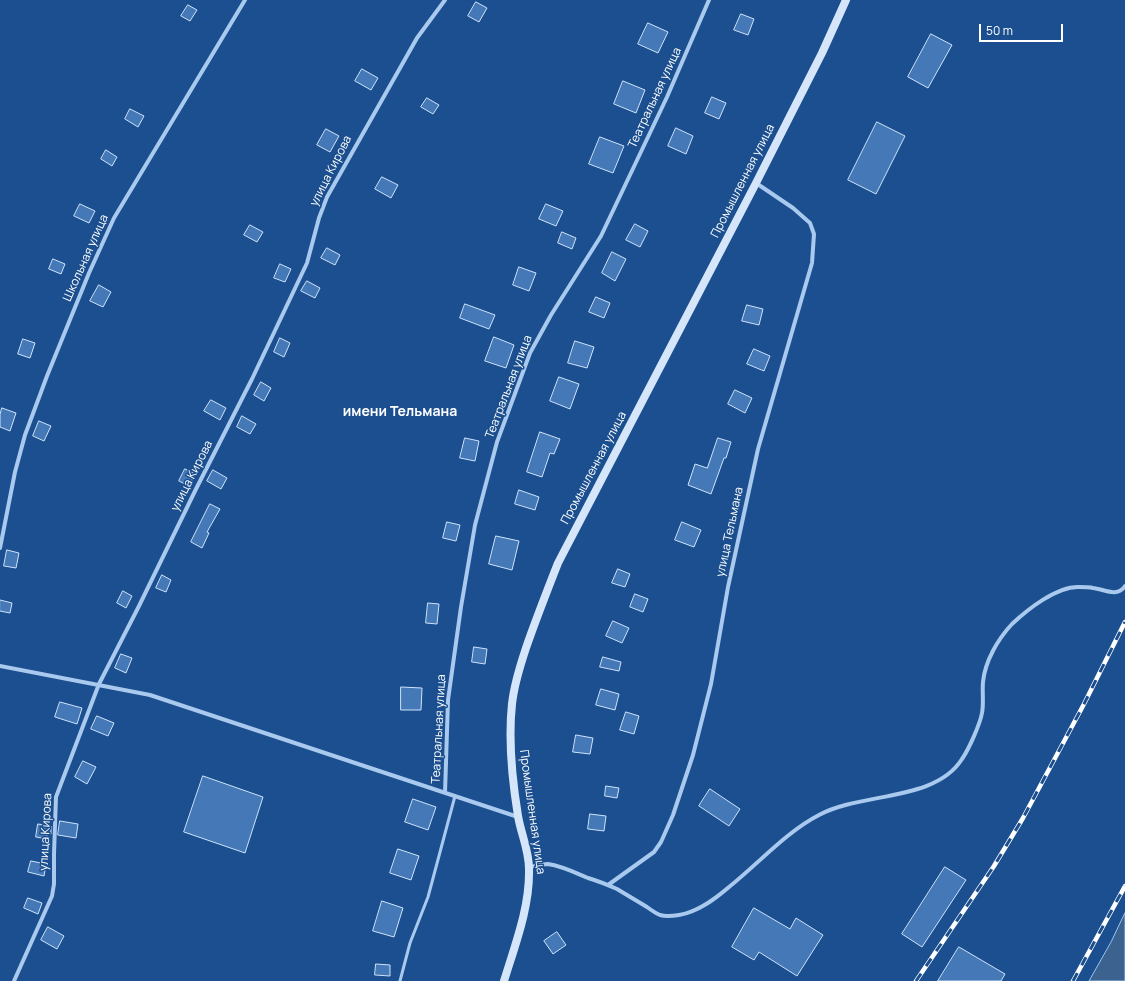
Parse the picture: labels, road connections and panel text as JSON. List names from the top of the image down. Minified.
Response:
{"streets":{"street":["Театральная улица","улица Кирова","Промышленная улица","Школьная улица","улица Тельмана"]},"crossings":[["Промышленная улица","улица Тельмана"]],"districts":["имени Тельмана"],"scale_bar":"50 m"}
